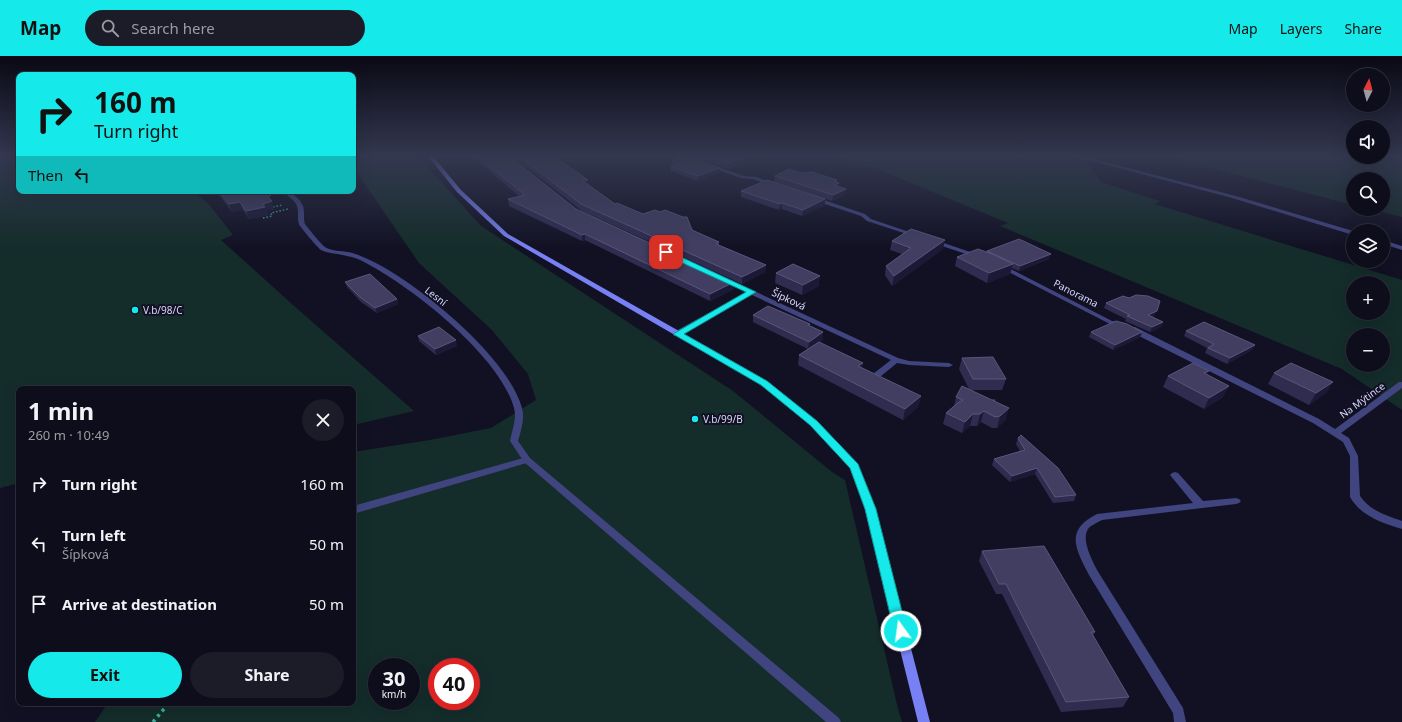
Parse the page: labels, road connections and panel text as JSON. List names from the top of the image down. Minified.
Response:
{"streets":{"street":["Panorama","Lesní","Šípková","Na Mýtince"]},"crossings":[["Panorama","Na Mýtince"]],"places":["V.b/98/C","V.b/99/B"],"north":"top","page":{"header":"Map","search":"Search here","nav":["Map","Layers","Share"],"map_buttons":["+","−"],"turn":["160 m","Turn right"],"then":"Then","heading":["1 min","260 m · 10:49"],"list":[{"name":"Turn right","value":"160 m"},{"name":"Turn left","note":"Šípková","value":"50 m"},{"name":"Arrive at destination","value":"50 m"}],"buttons":["Exit","Share"],"speed":"30 km/h","limit":"40"}}
